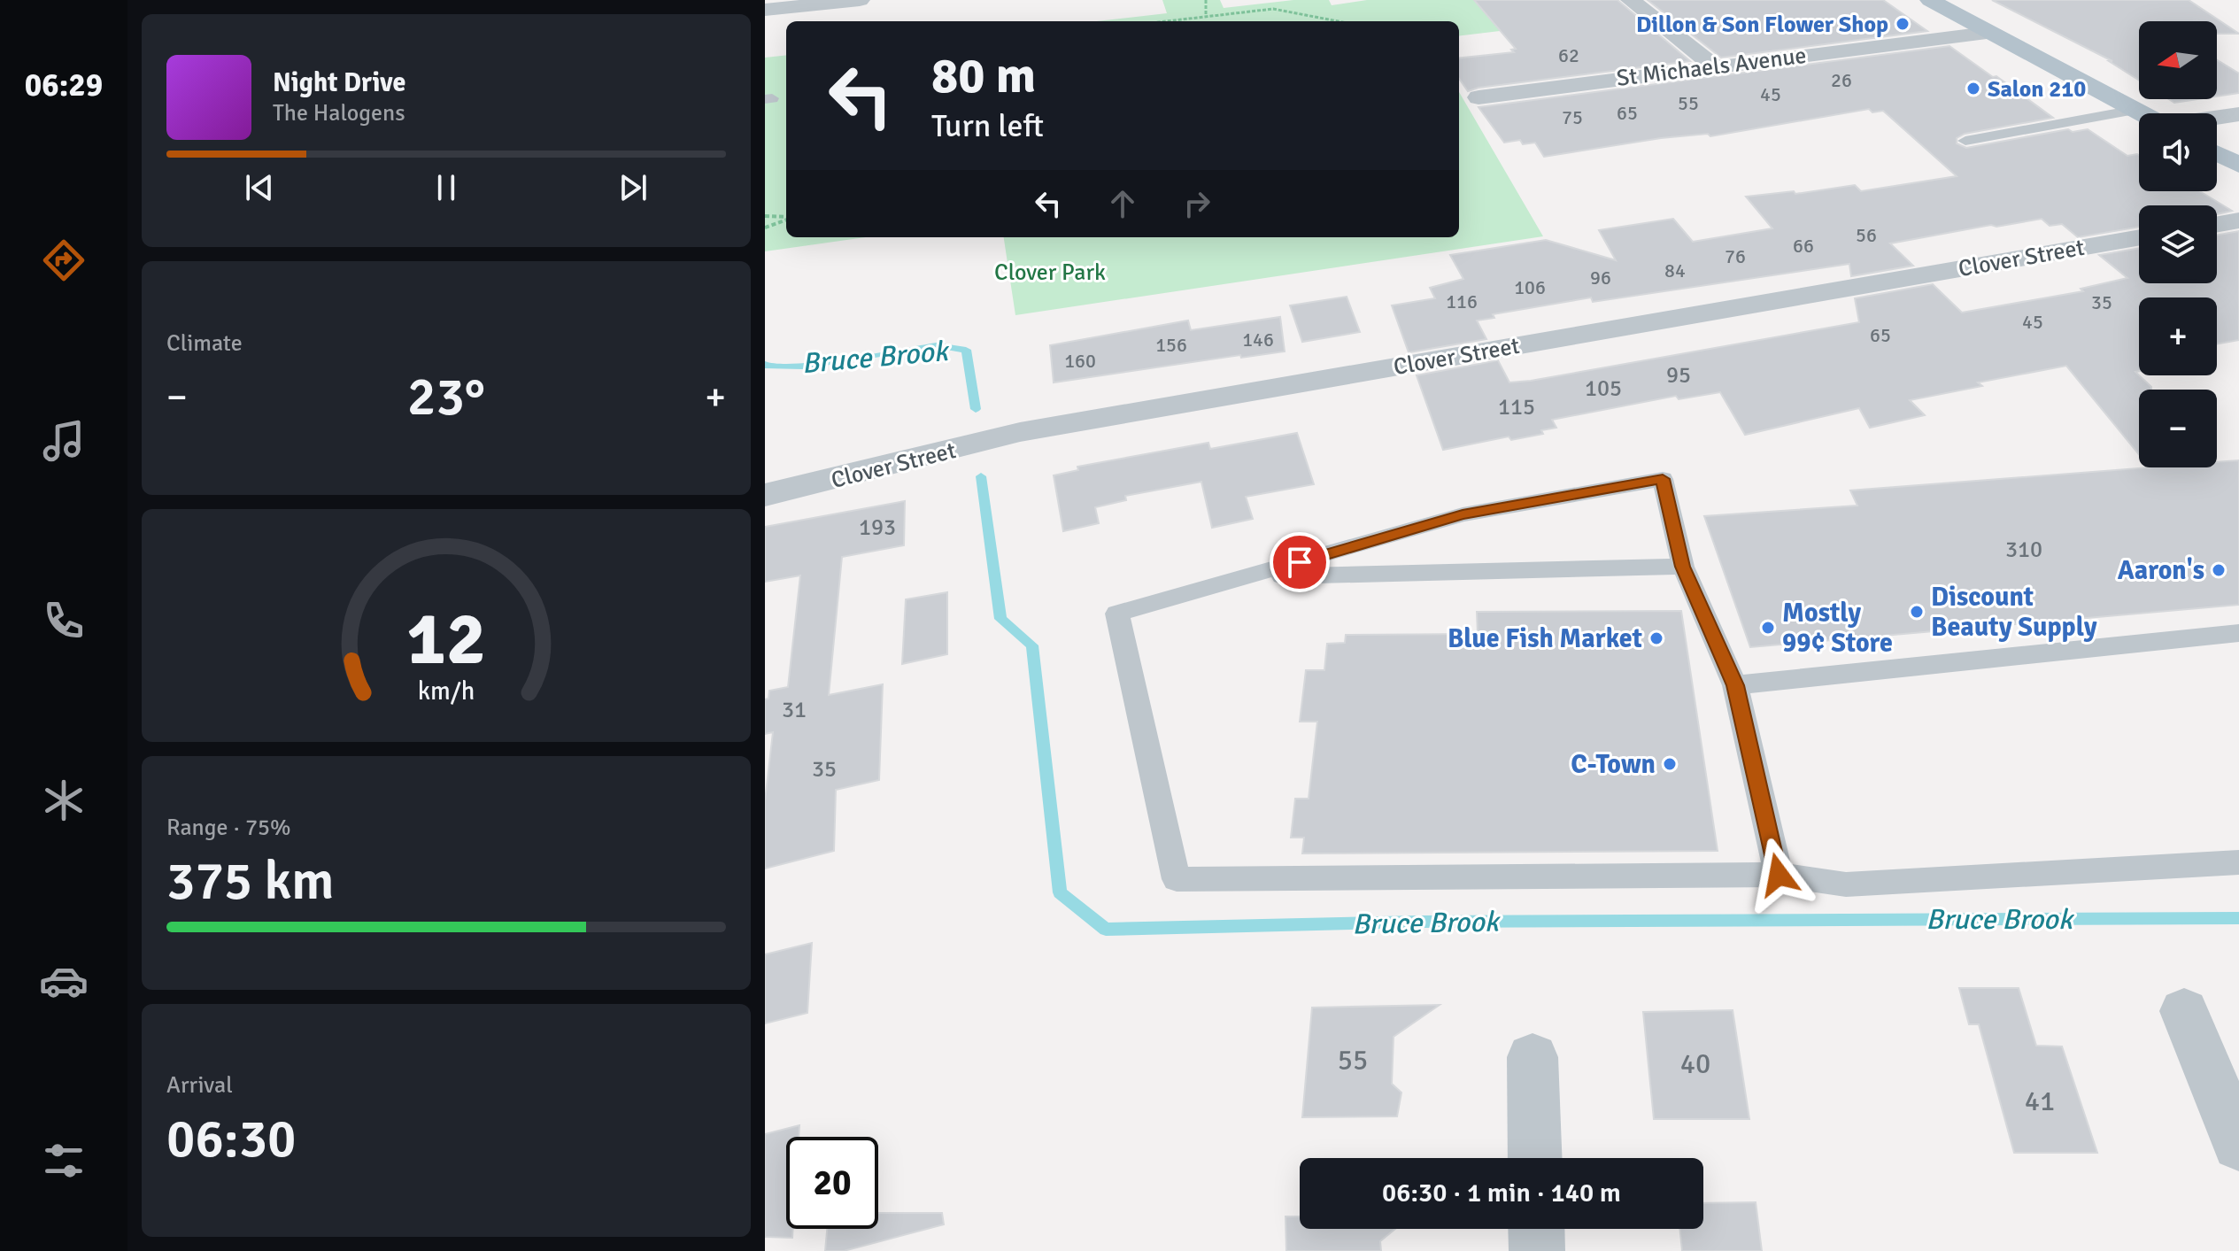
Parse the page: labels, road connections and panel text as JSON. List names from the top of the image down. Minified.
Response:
{"streets":{"street":["St Michaels Avenue","Clover Street"]},"water":["Bruce Brook"],"parks":["Clover Park"],"places":["Dillon & Son Flower Shop","Salon 210","Aaron's","Discount Beauty Supply","Mostly 99¢ Store","Blue Fish Market","C-Town"],"house_numbers":["62","26","45","55","65","75","56","66","76","84","96","106","116","35","45","65","146","156","160","95","105","115","193","310","31","35","55","40","41"],"north":"left","page":{"tabs":"06:29","map_buttons":["+","−"],"turn":["80 m","Turn left"],"song":["Night Drive","The Halogens"],"tile":["Climate",["Range · 75%","375 km"],["Arrival","06:30"]],"heat":["−","23°","+"],"limit":"20","trip":"06:30 · 1 min · 140 m","gauge":["12","km/h"]}}
